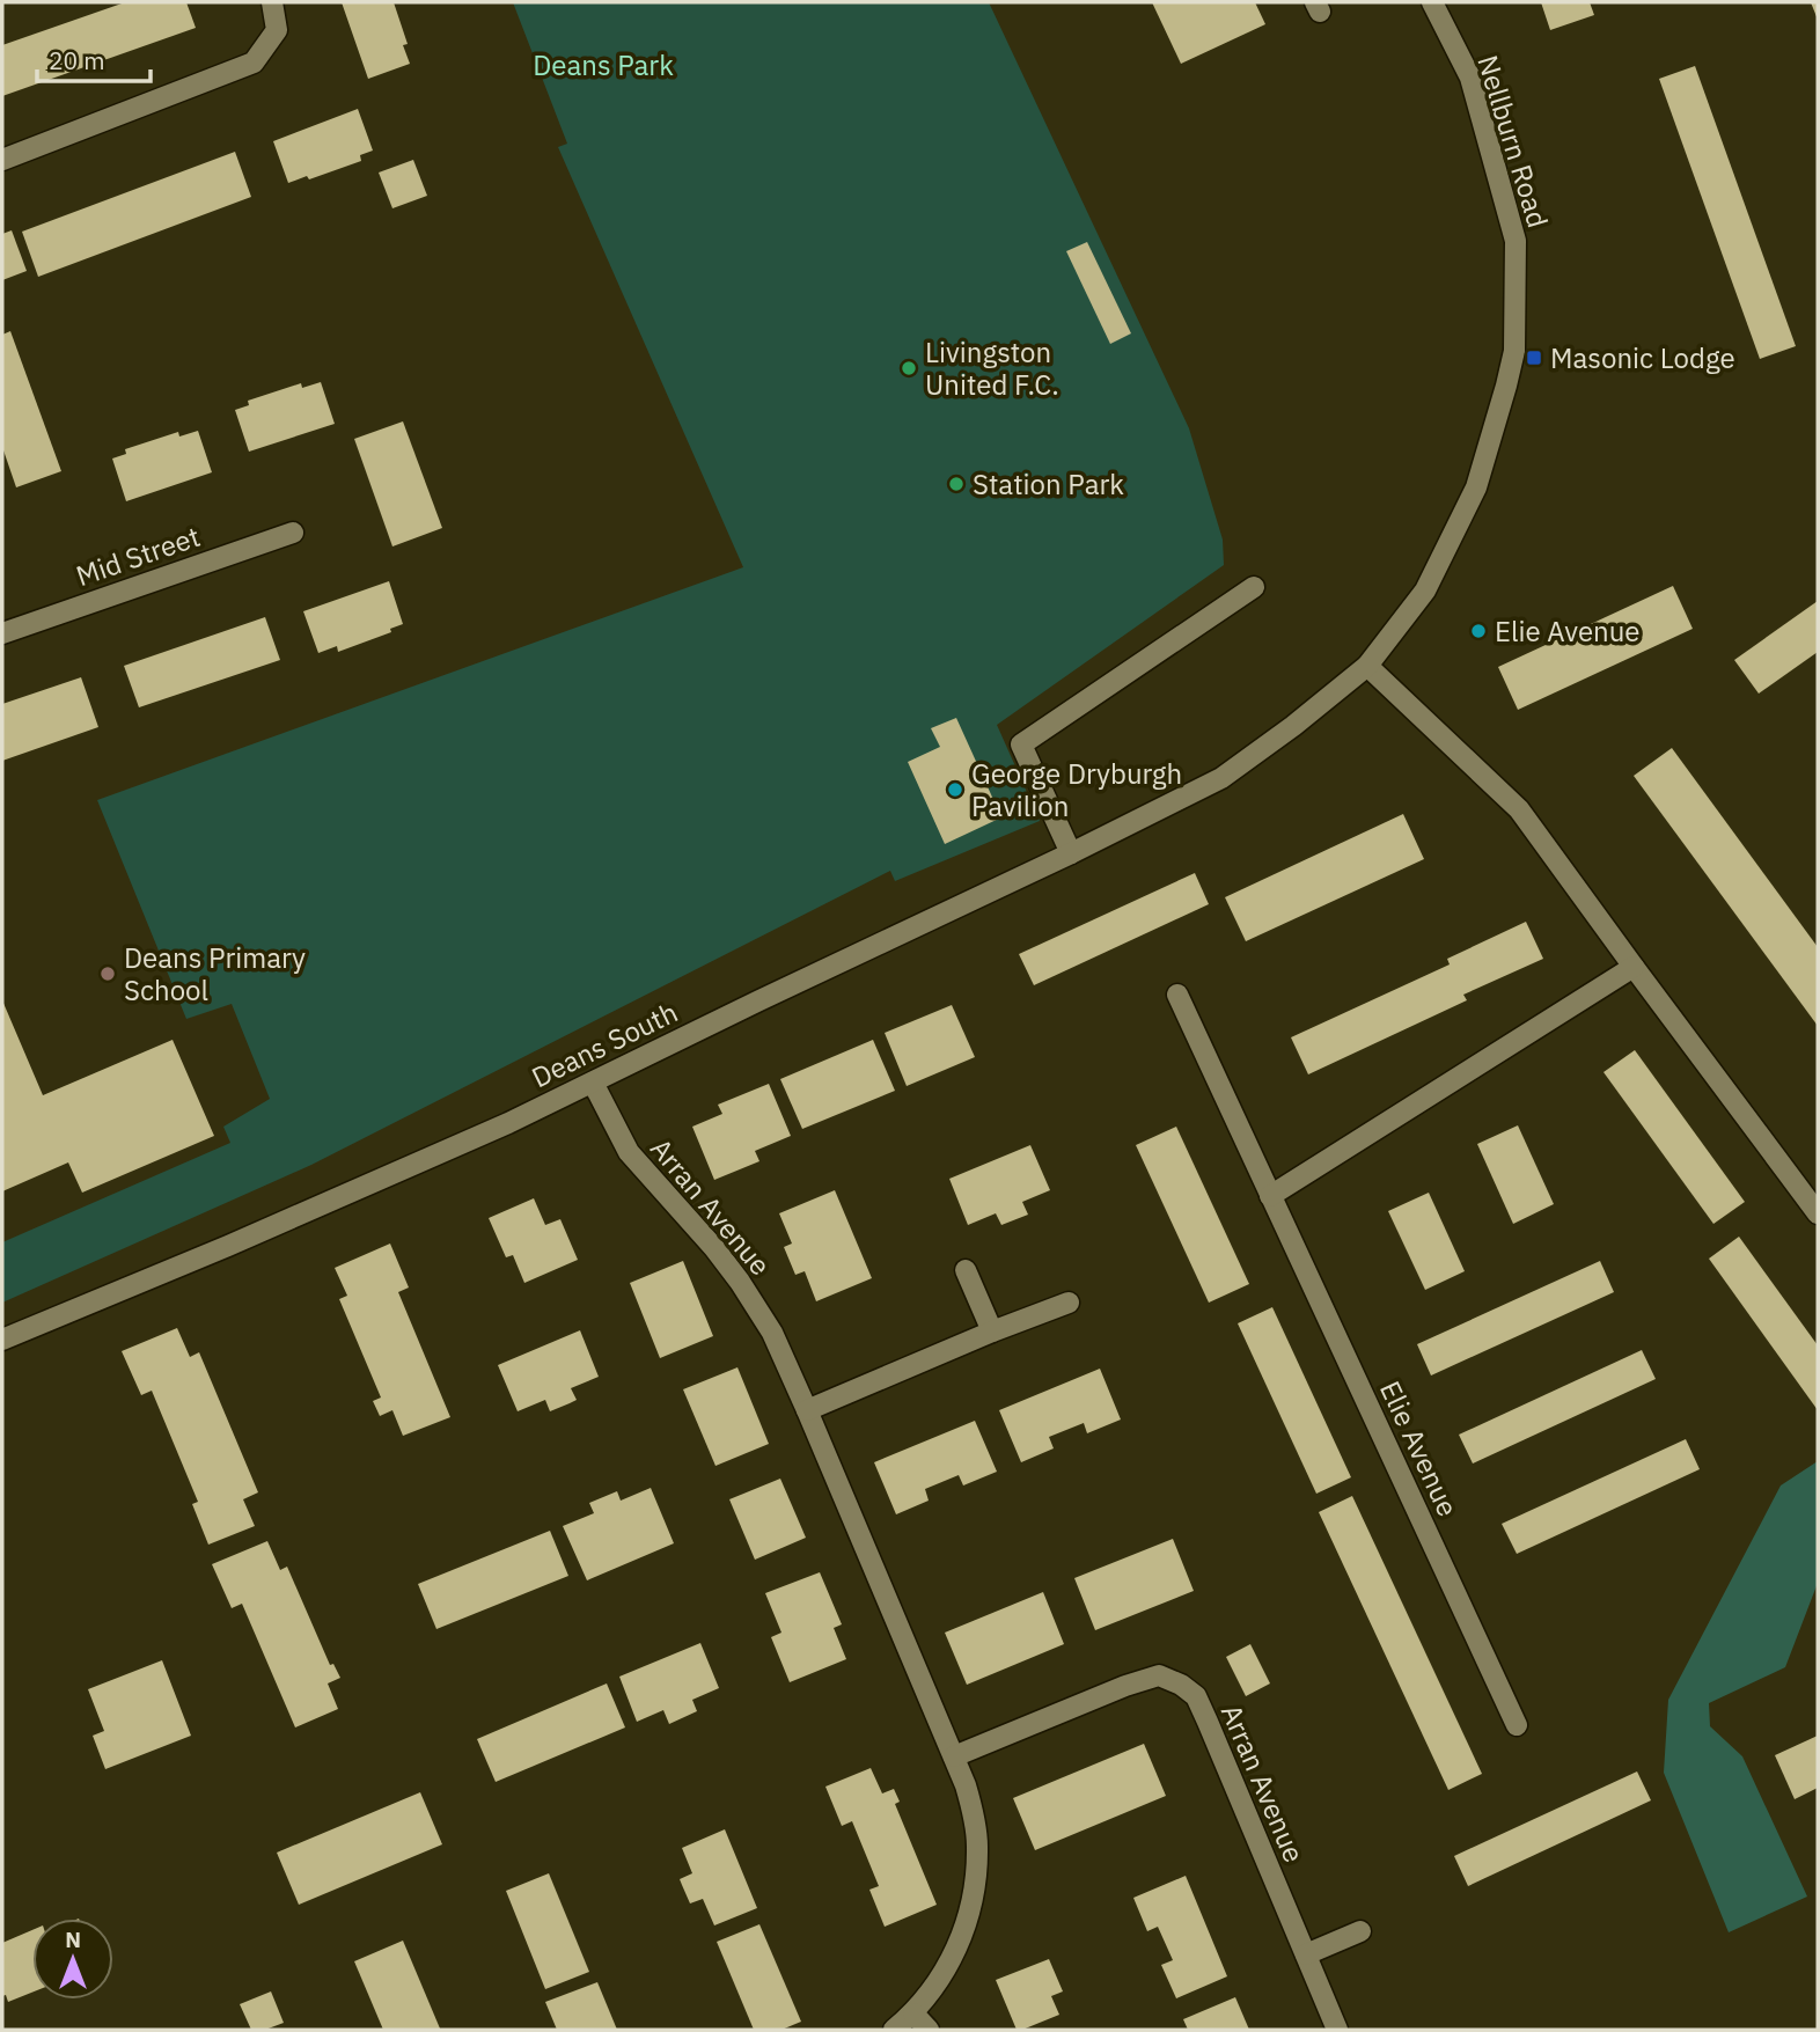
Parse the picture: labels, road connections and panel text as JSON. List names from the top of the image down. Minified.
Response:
{"streets":{"street":["Nellburn Road","Mid Street","Deans South","Arran Avenue","Elie Avenue"]},"crossings":[["Nellburn Road","Deans South"],["Deans South","Arran Avenue"]],"parks":["Deans Park"],"places":{"transit":["Masonic Lodge"],"other":["Livingston United F.C.","Station Park","Elie Avenue","George Dryburgh Pavilion","Deans Primary School"]},"scale_bar":"20 m","north":"top"}
